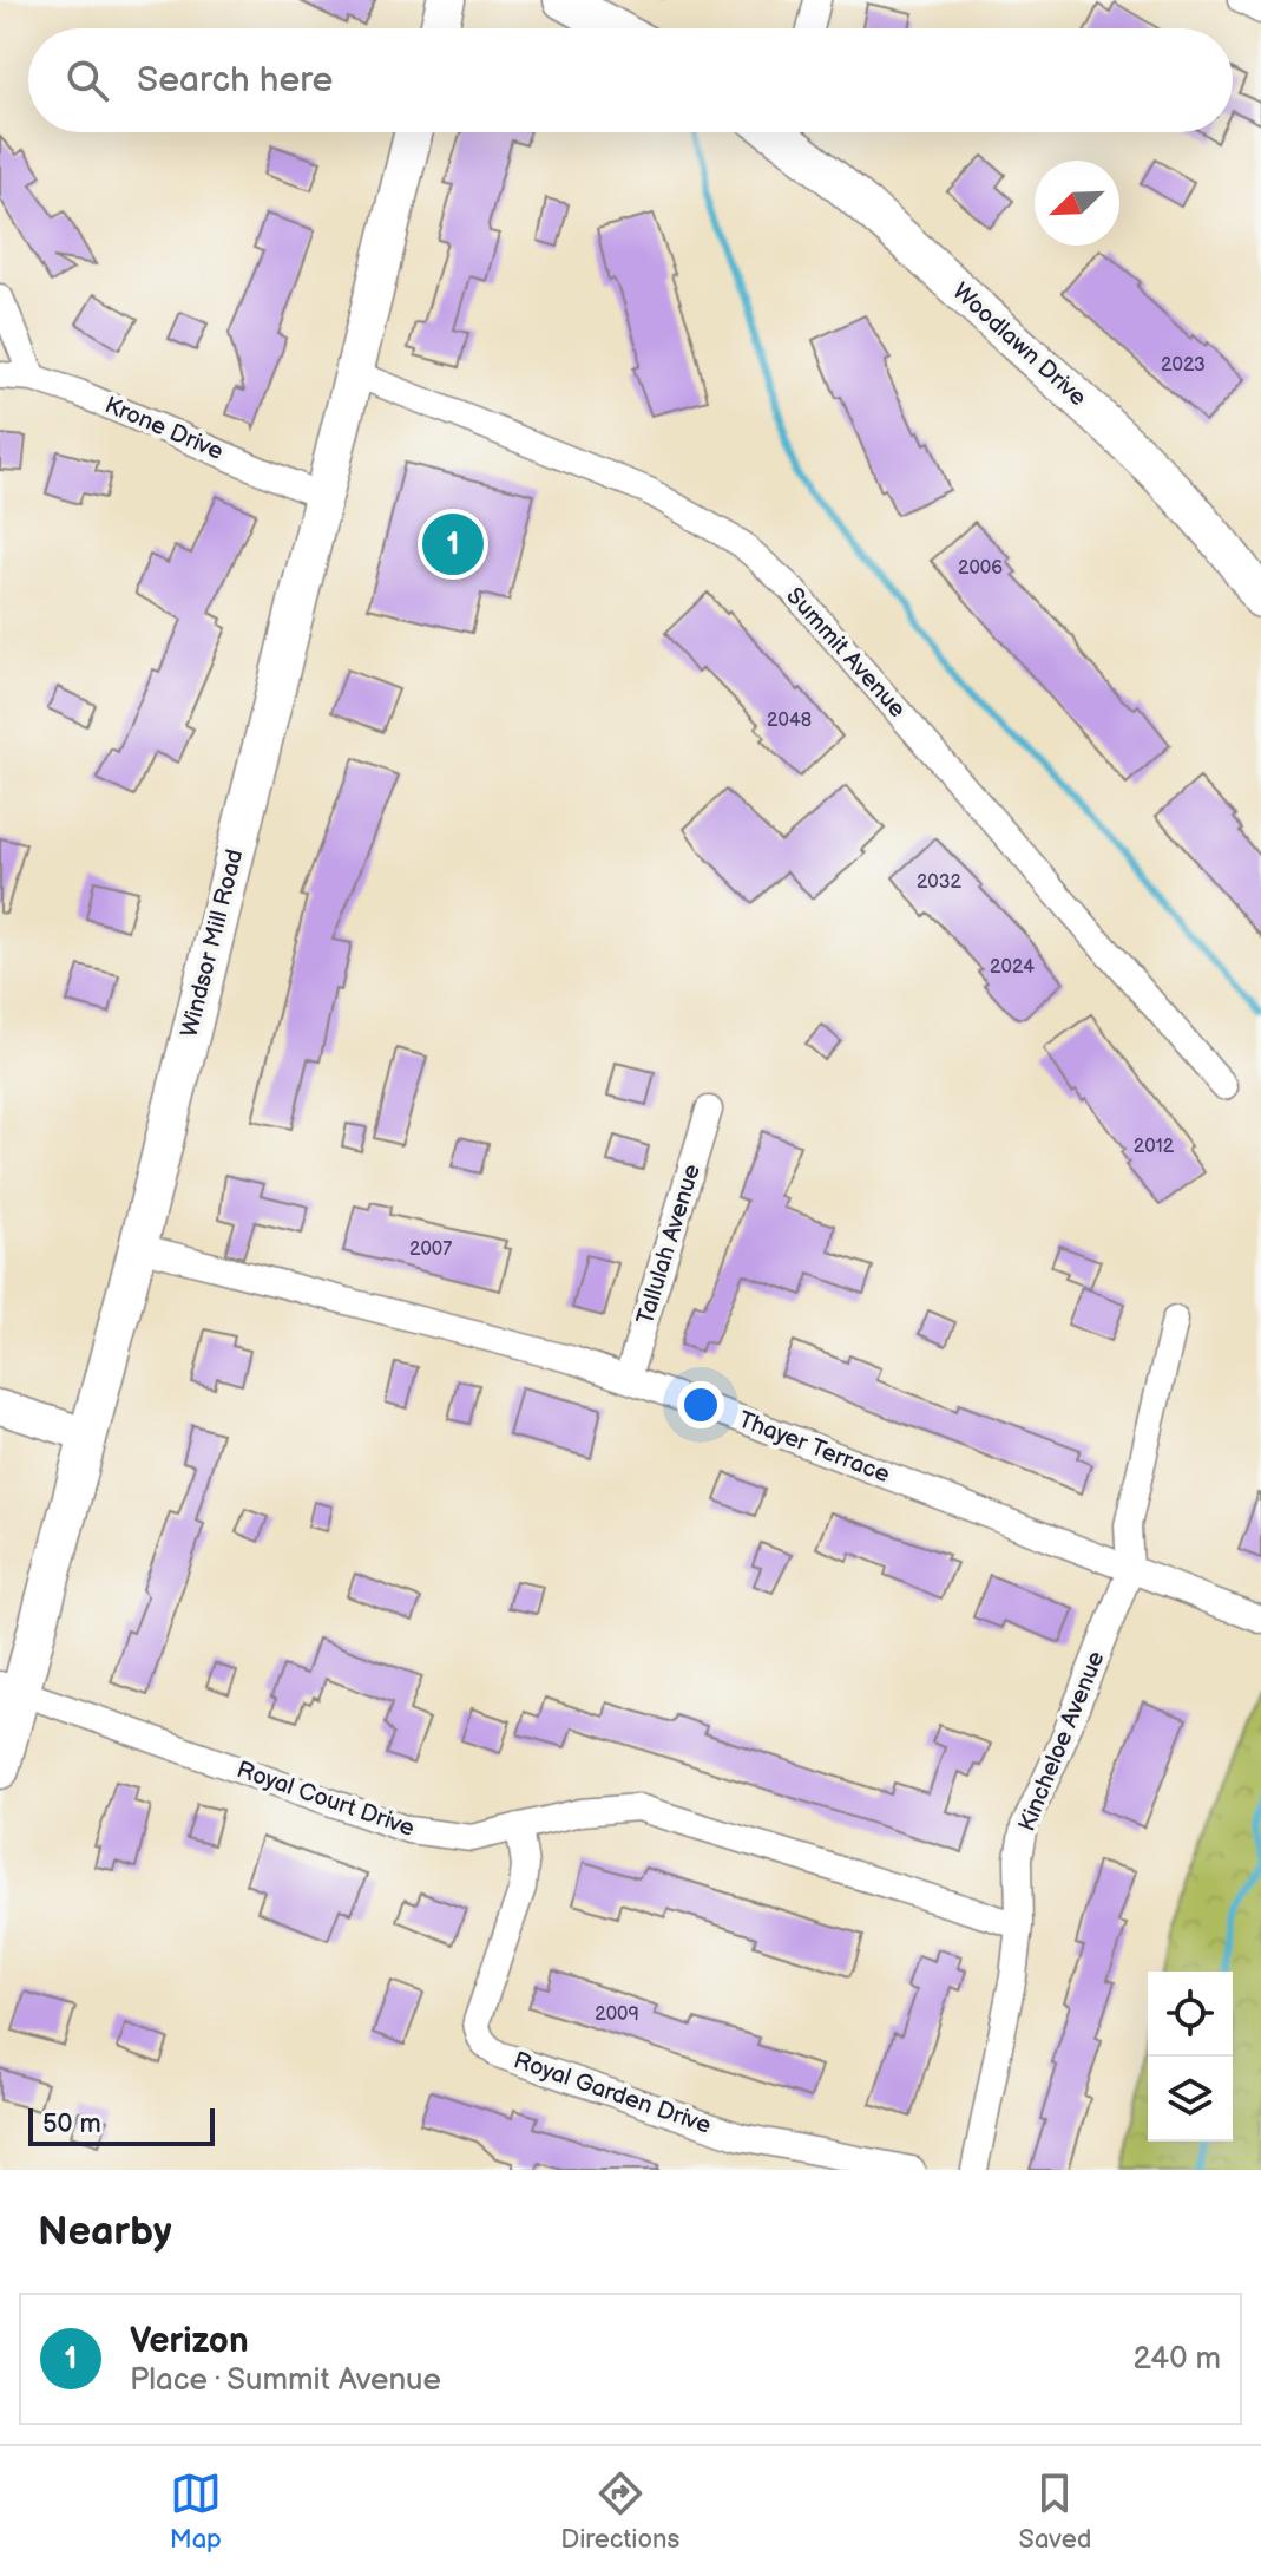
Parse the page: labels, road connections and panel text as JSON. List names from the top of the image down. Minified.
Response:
{"streets":{"main road":["Woodlawn Drive","Windsor Mill Road"],"street":["Krone Drive","Summit Avenue","Tallulah Avenue","Thayer Terrace","Kincheloe Avenue","Royal Court Drive","Royal Garden Drive"]},"crossings":[["Krone Drive","Windsor Mill Road"],["Summit Avenue","Windsor Mill Road"],["Windsor Mill Road","Thayer Terrace"],["Windsor Mill Road","Royal Court Drive"],["Tallulah Avenue","Thayer Terrace"],["Thayer Terrace","Kincheloe Avenue"],["Kincheloe Avenue","Royal Court Drive"],["Royal Court Drive","Royal Garden Drive"]],"house_numbers":["2023","2006","2048","2032","2024","2012","2007","2009"],"scale_bar":"50 m","north":"bottom left","page":{"search":"Search here","pins":"1","scale":"50 m","heading":"Nearby","list":[{"mark":"1","name":"Verizon","note":"Place · Summit Avenue","value":"240 m"}],"nav":["Map","Directions","Saved"]}}
